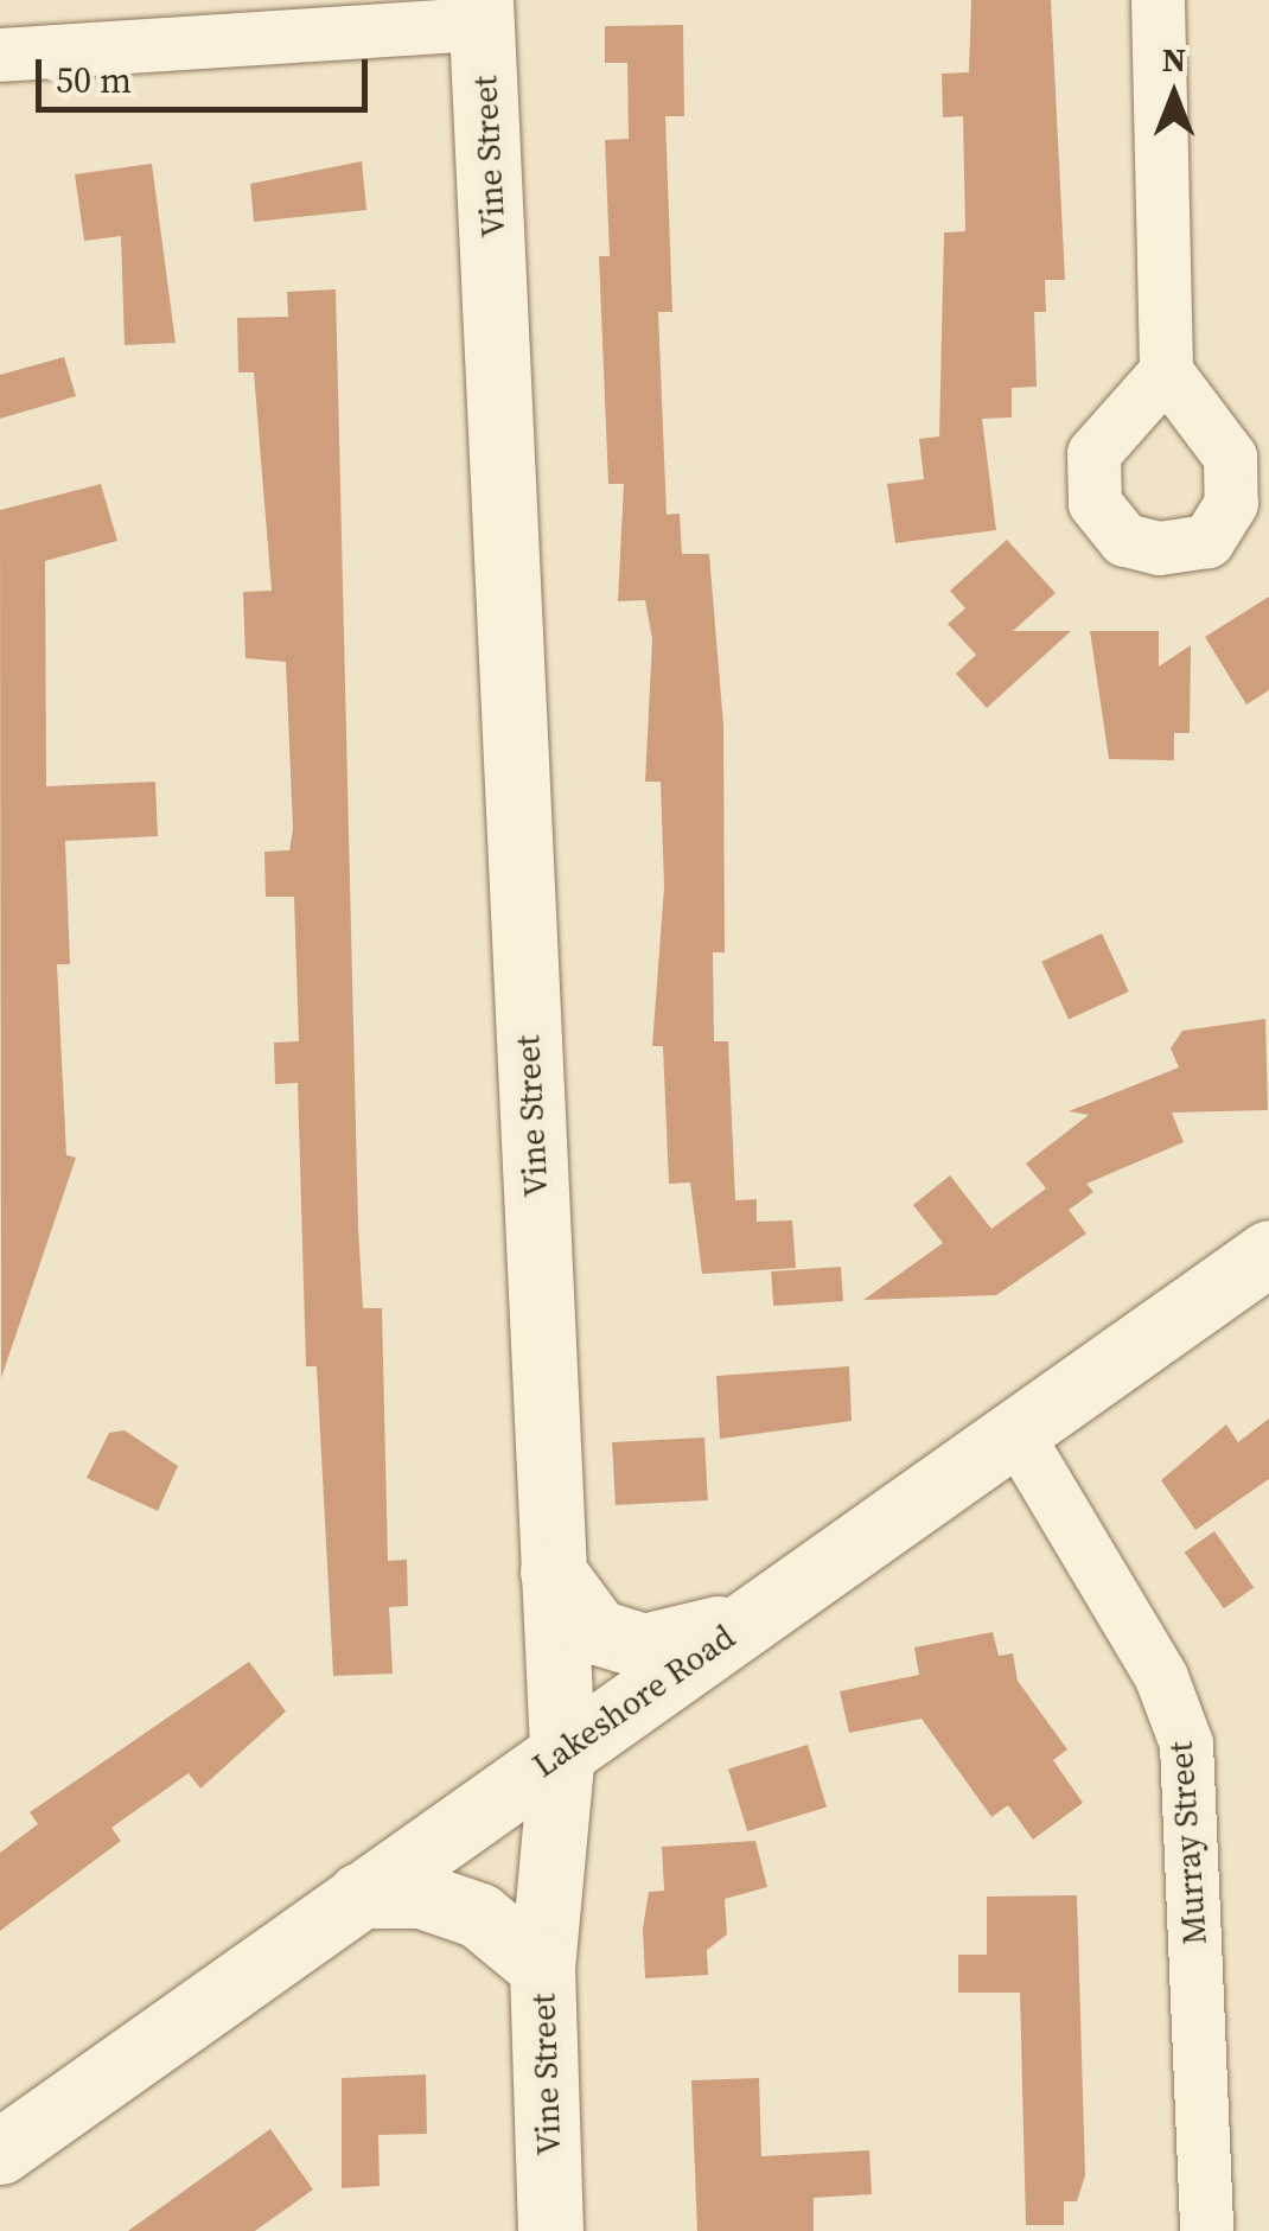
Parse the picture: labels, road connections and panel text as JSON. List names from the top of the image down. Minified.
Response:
{"streets":{"street":["Vine Street","Lakeshore Road","Murray Street"]},"crossings":[["Vine Street","Lakeshore Road"],["Lakeshore Road","Murray Street"]],"scale_bar":"50 m","north":"top"}
